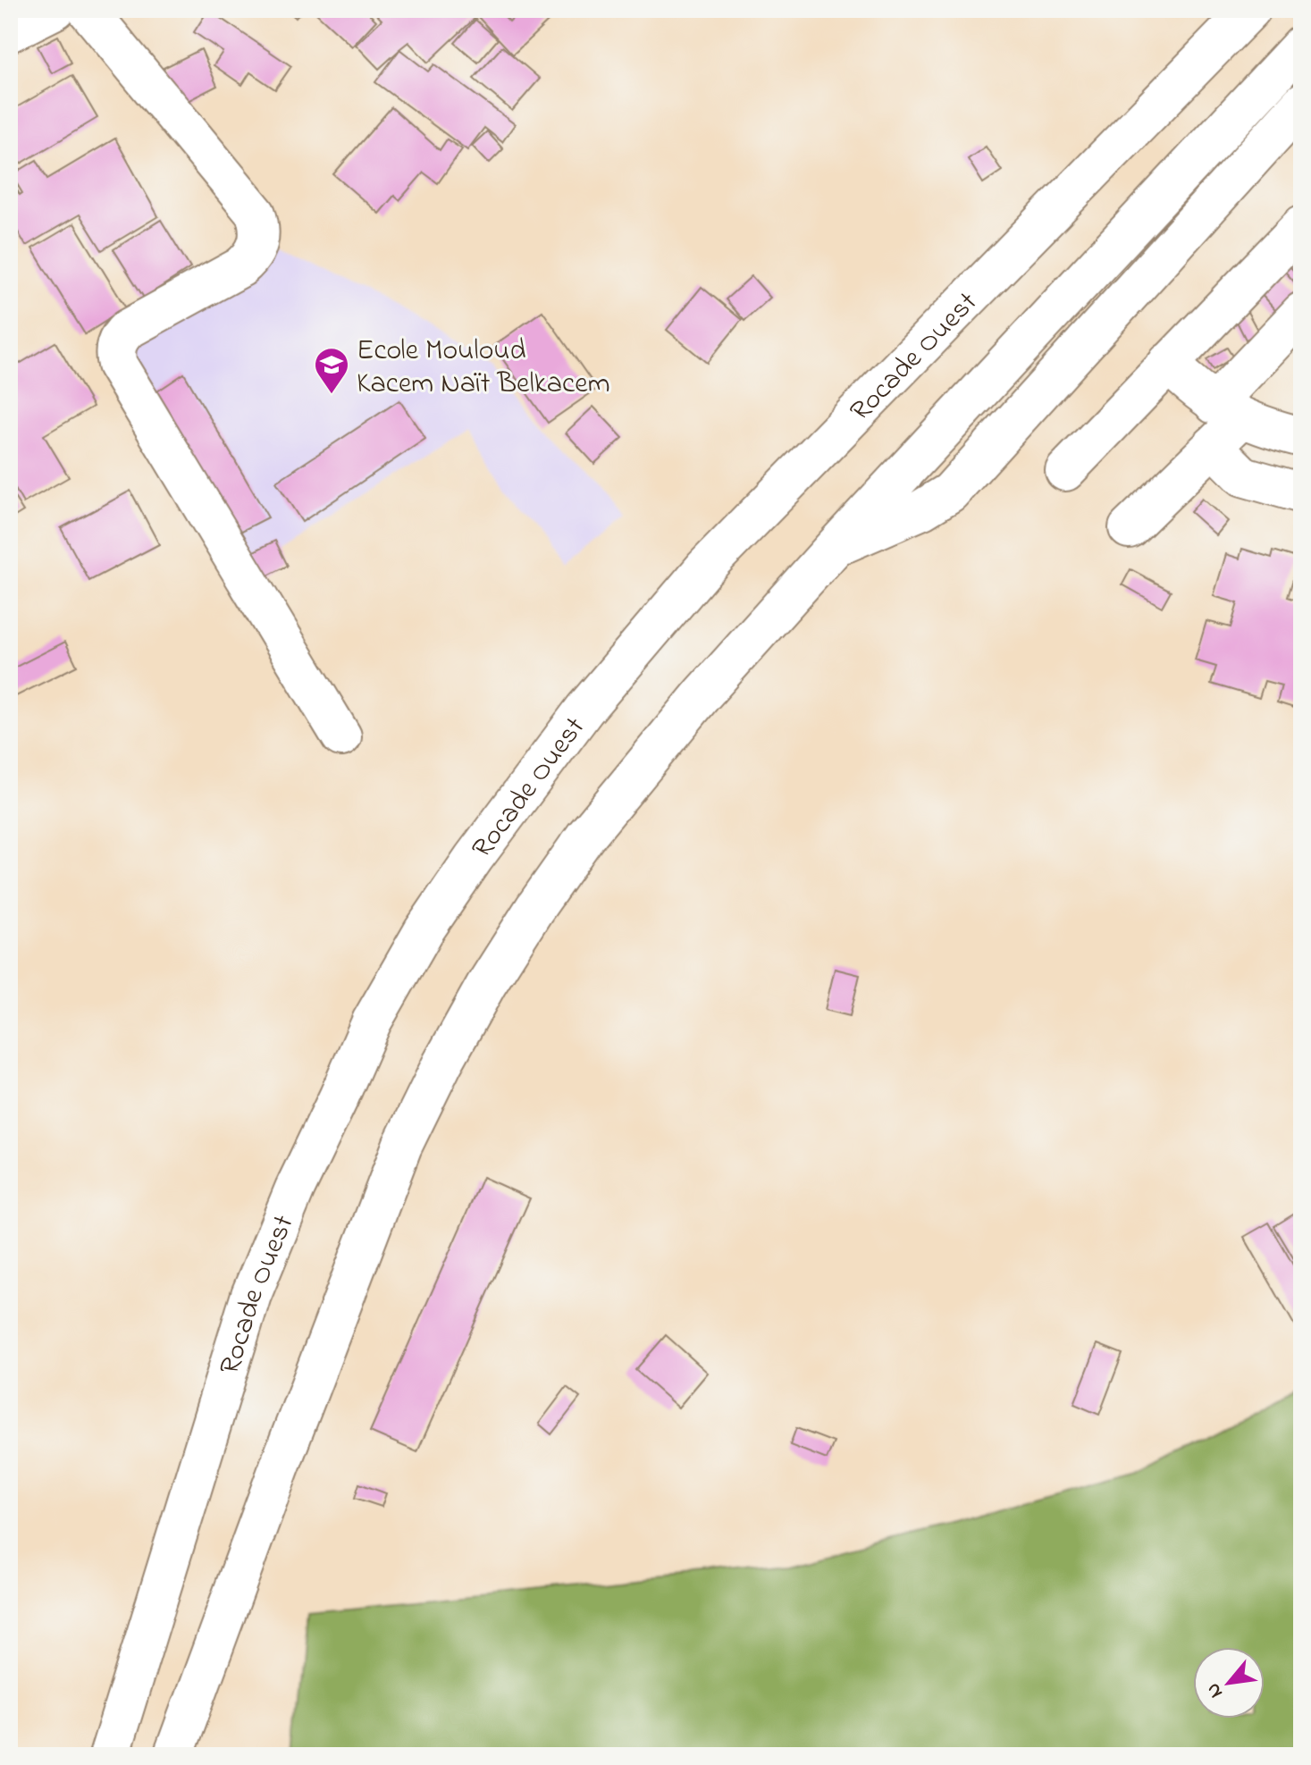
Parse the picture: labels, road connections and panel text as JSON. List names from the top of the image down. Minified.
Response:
{"streets":{"main road":["Rocade Ouest"]},"places":{"school or university":["Ecole Mouloud Kacem Naït Belkacem"]},"north":"bottom left"}
